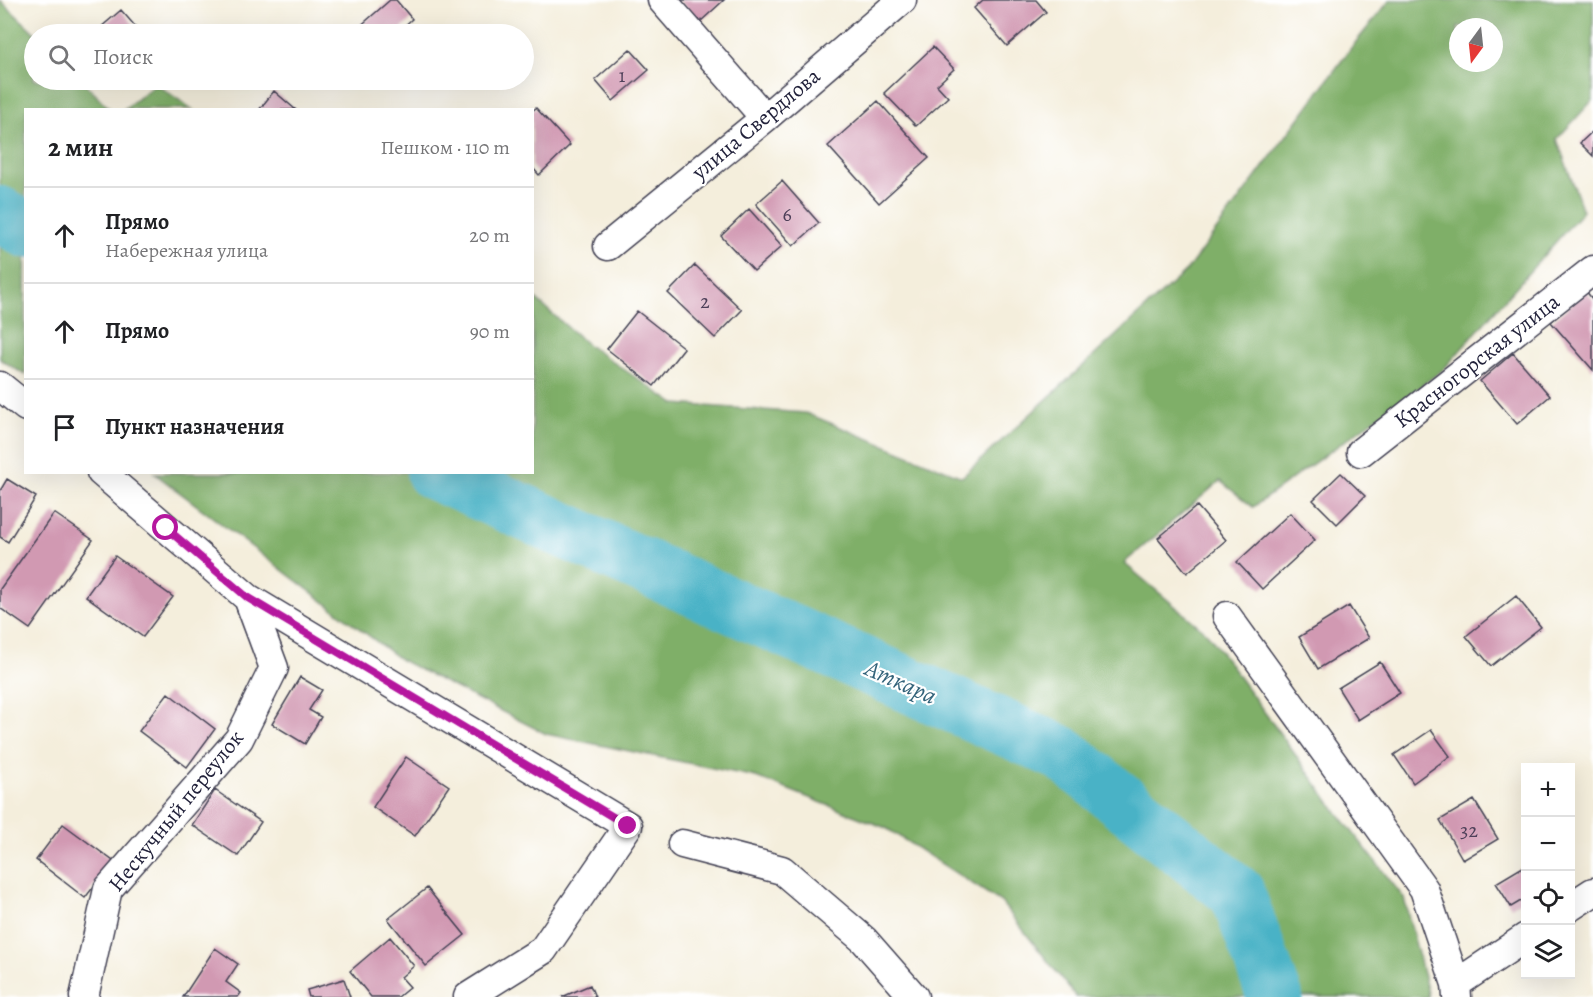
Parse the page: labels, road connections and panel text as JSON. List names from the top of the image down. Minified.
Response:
{"streets":{"street":["улица Свердлова","Красногорская улица","Нескучный переулок"]},"water":["Аткара"],"house_numbers":["1","6","2","32"],"north":"bottom","page":{"search":"Поиск","heading":["2 мин","Пешком · 110 m"],"list":[["Прямо","Набережная улица","20 m"],["Прямо","90 m"],"Пункт назначения"],"map_buttons":["+","−"]}}
